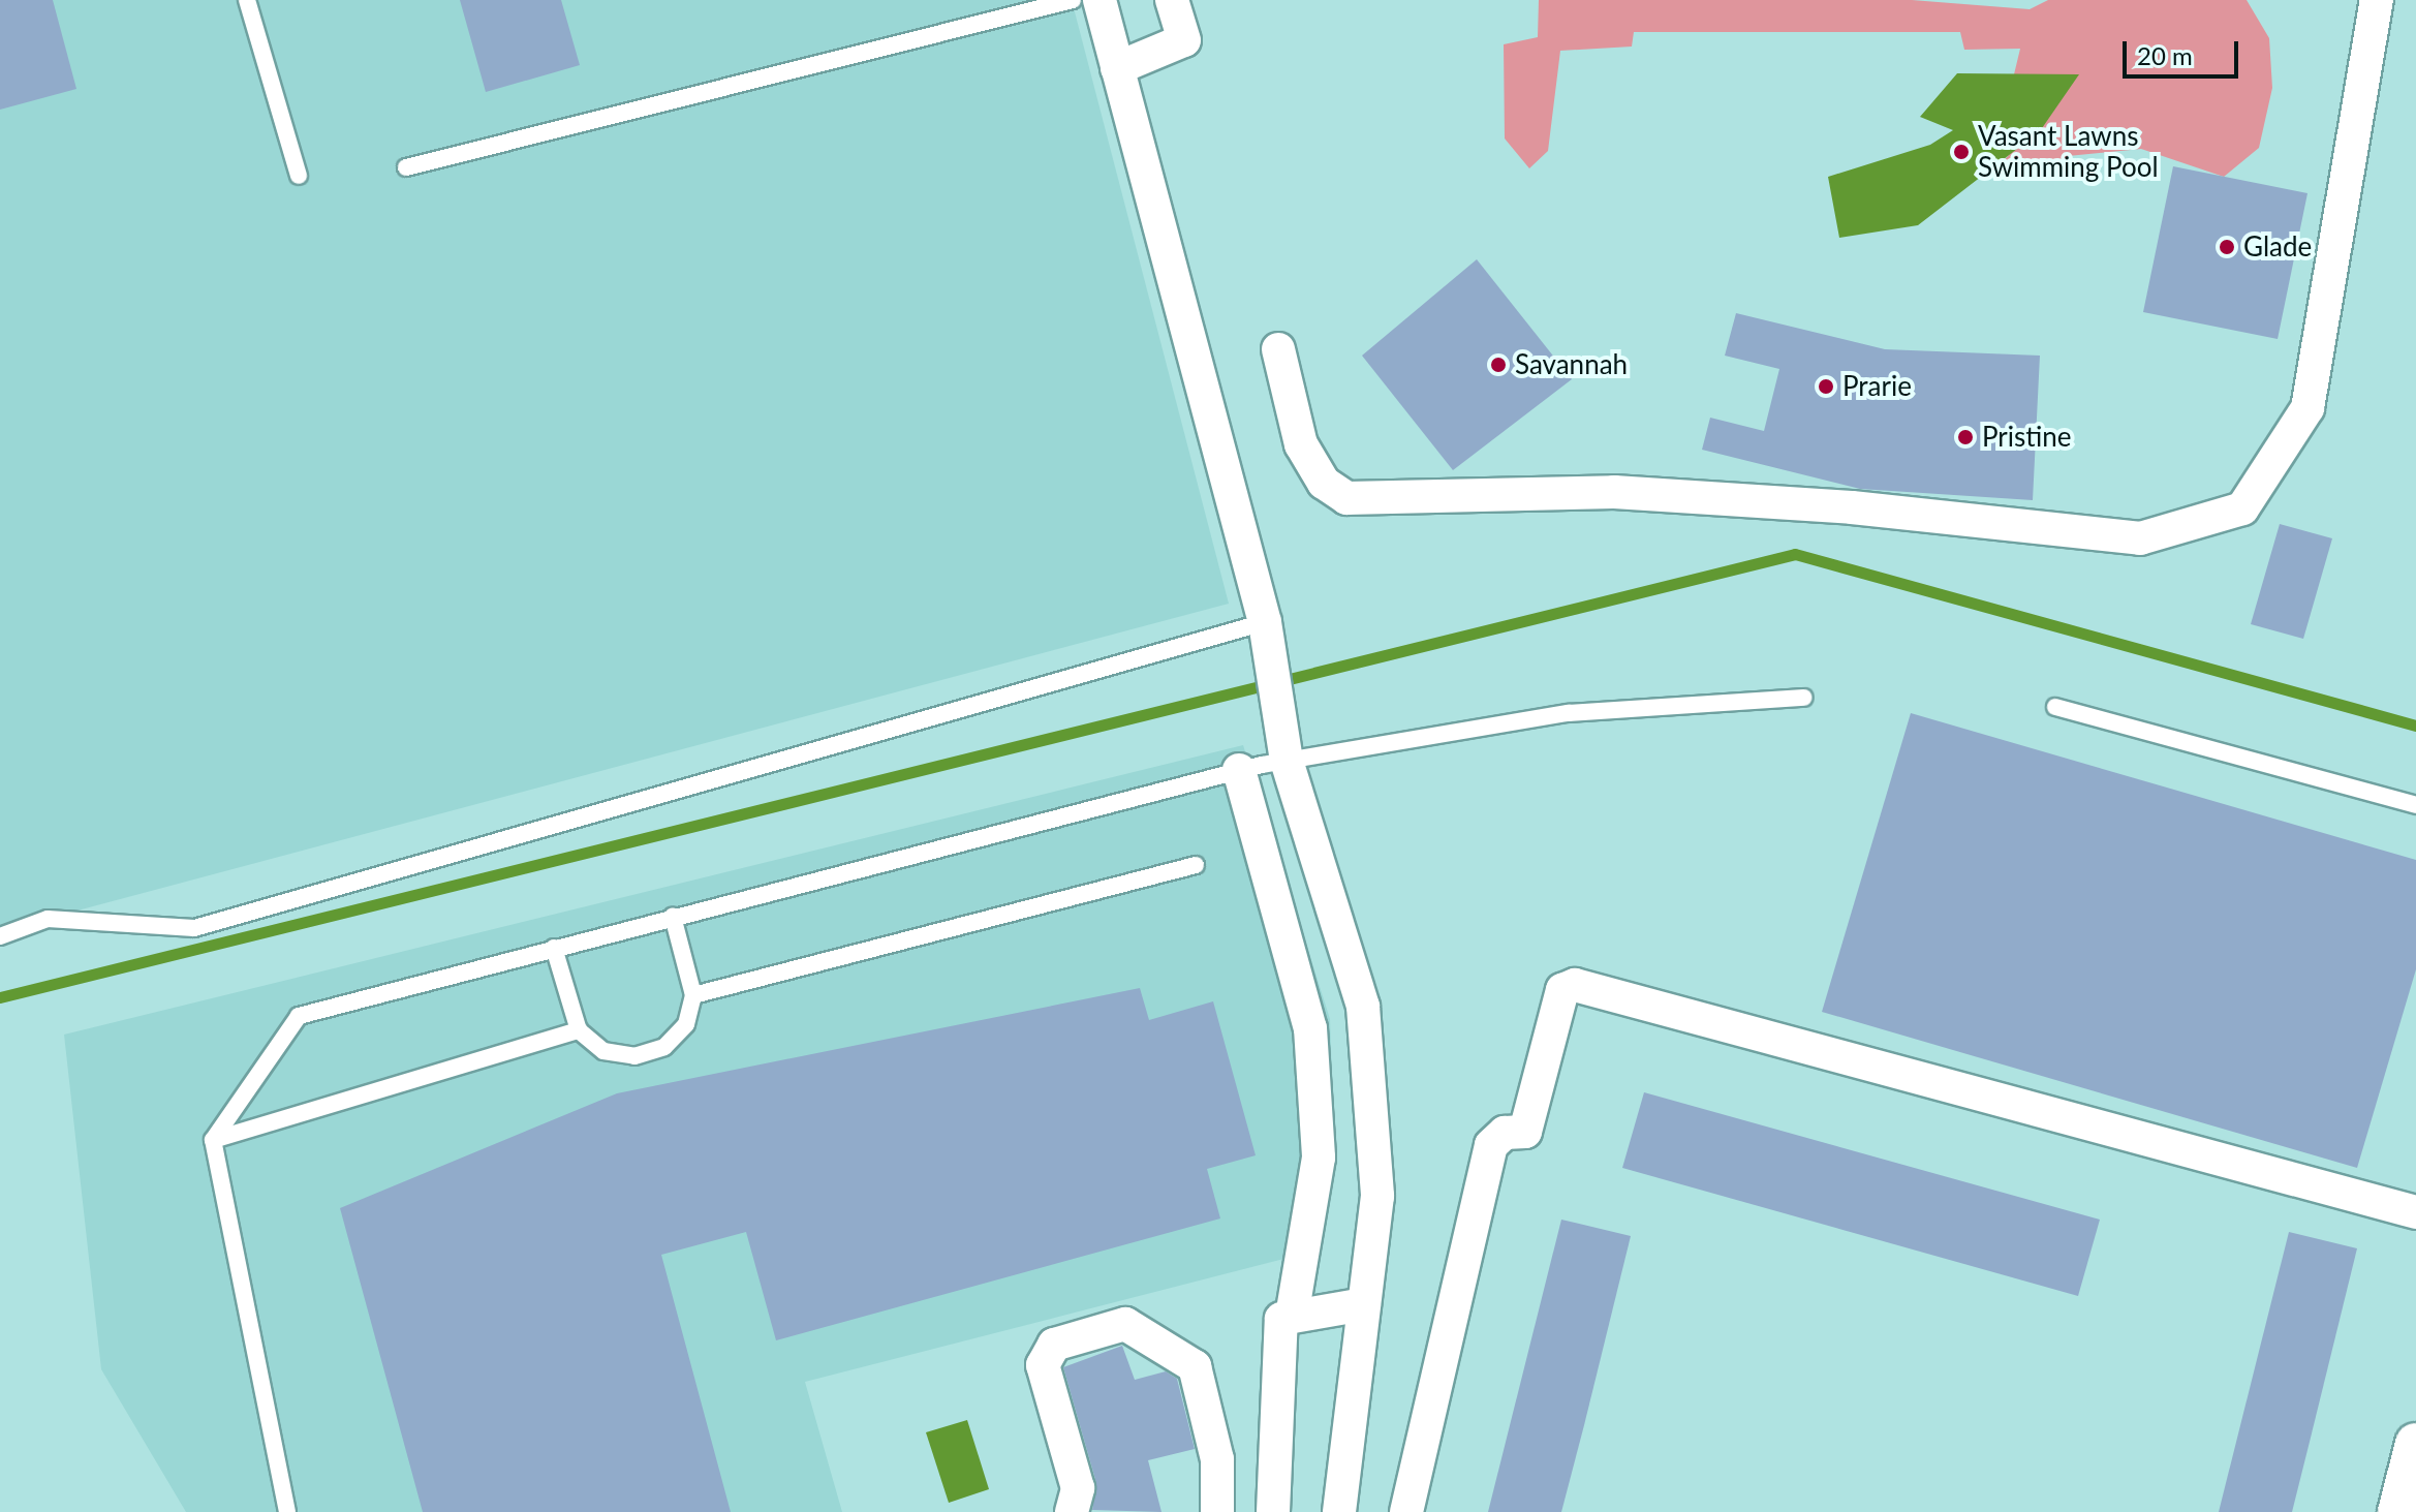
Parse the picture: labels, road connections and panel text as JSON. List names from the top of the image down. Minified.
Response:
{"places":["Vasant Lawns Swimming Pool","Glade","Savannah","Prarie","Pristine"],"scale_bar":"20 m"}
